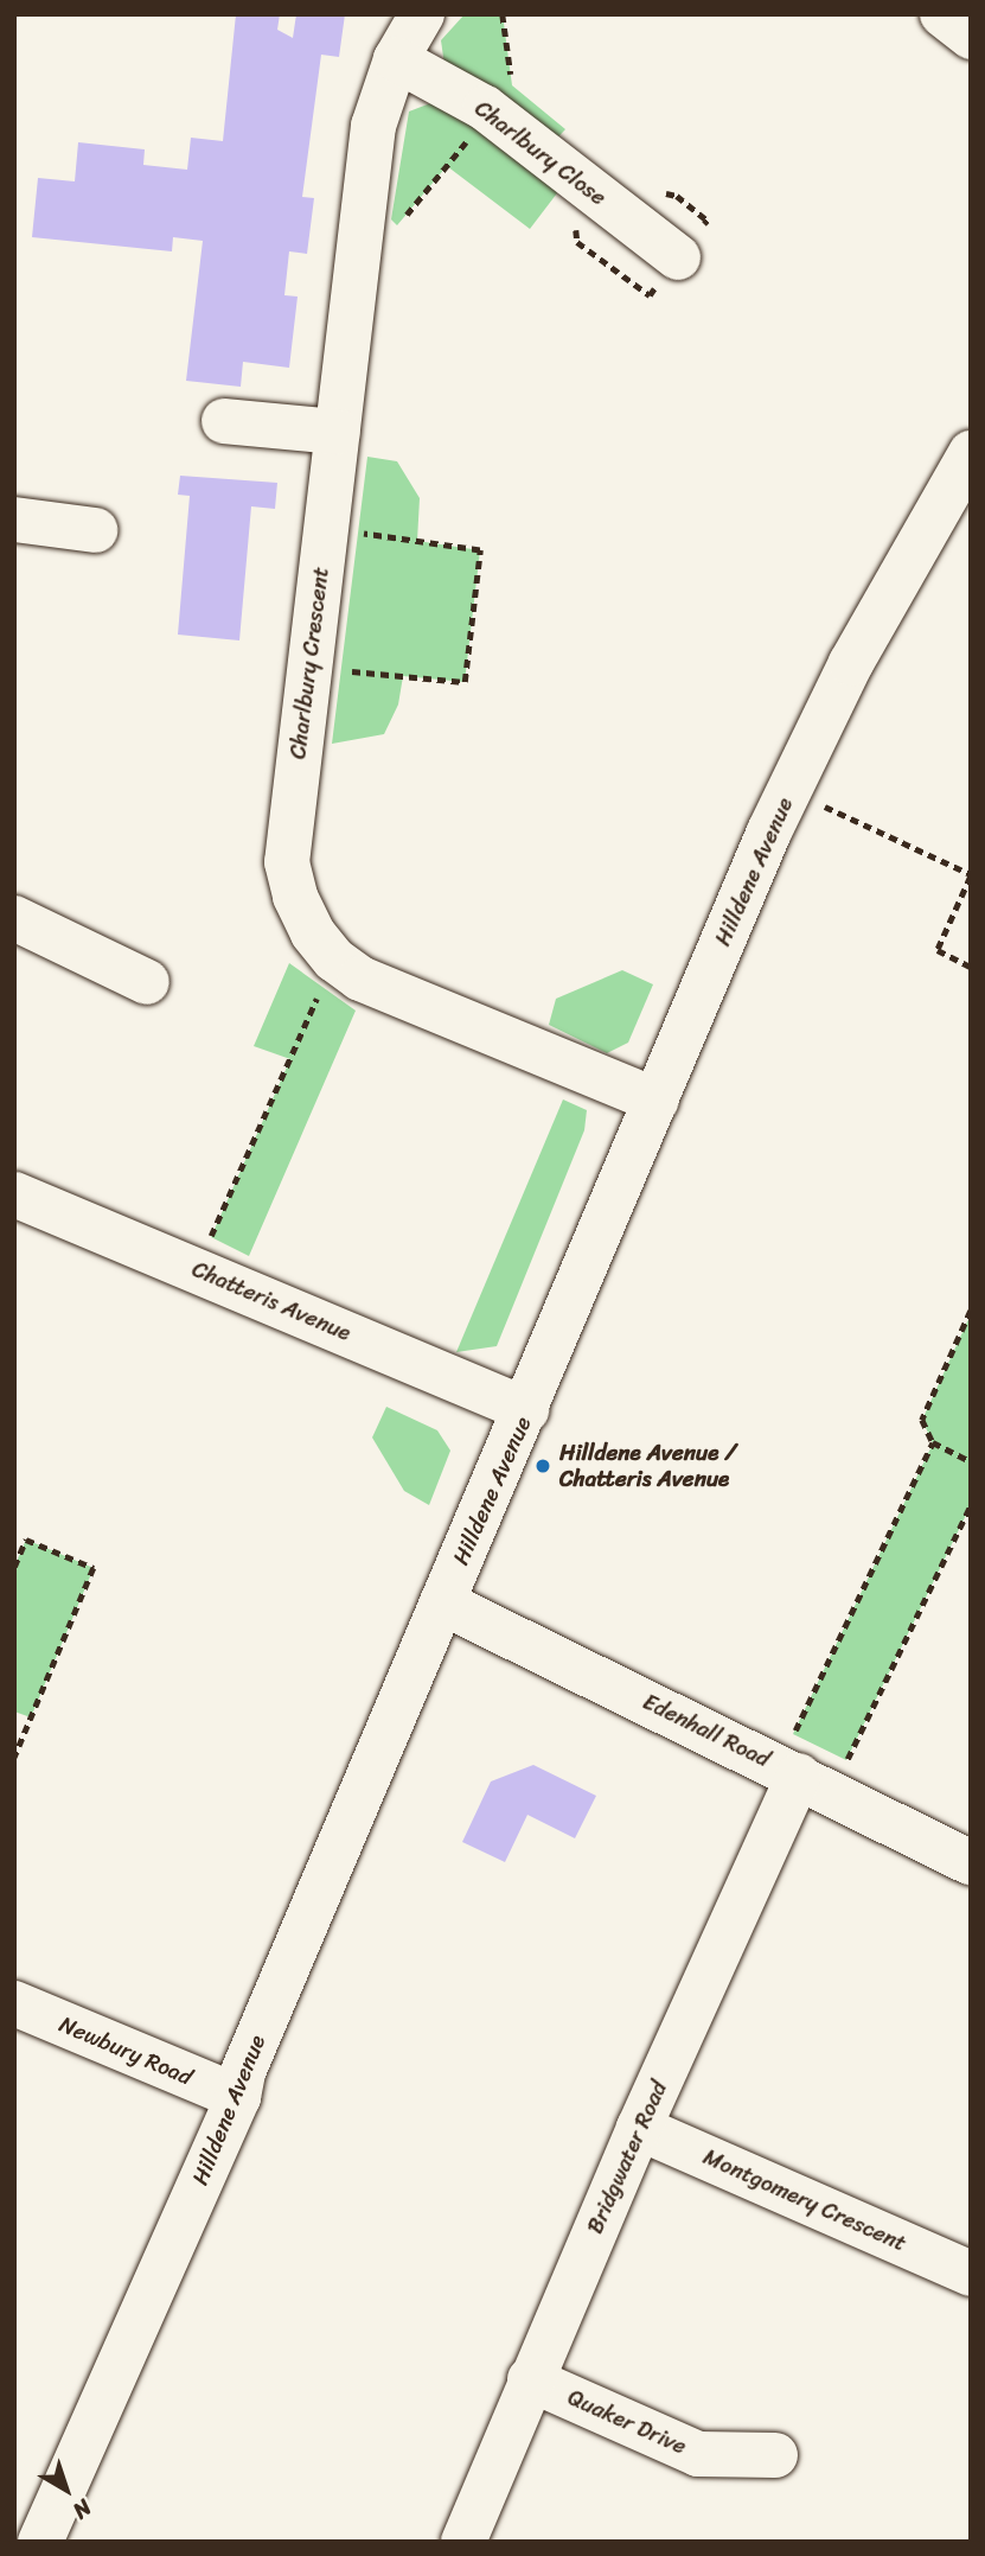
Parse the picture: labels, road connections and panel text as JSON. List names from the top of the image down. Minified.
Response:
{"streets":{"street":["Charlbury Close","Charlbury Crescent","Hilldene Avenue","Chatteris Avenue","Edenhall Road","Newbury Road","Bridgwater Road","Montgomery Crescent","Quaker Drive"]},"crossings":[["Charlbury Close","Charlbury Crescent"],["Charlbury Crescent","Hilldene Avenue"],["Hilldene Avenue","Chatteris Avenue"],["Hilldene Avenue","Edenhall Road"],["Hilldene Avenue","Newbury Road"],["Edenhall Road","Bridgwater Road"],["Bridgwater Road","Montgomery Crescent"],["Bridgwater Road","Quaker Drive"]],"places":["Hilldene Avenue / Chatteris Avenue"],"north":"bottom right"}
